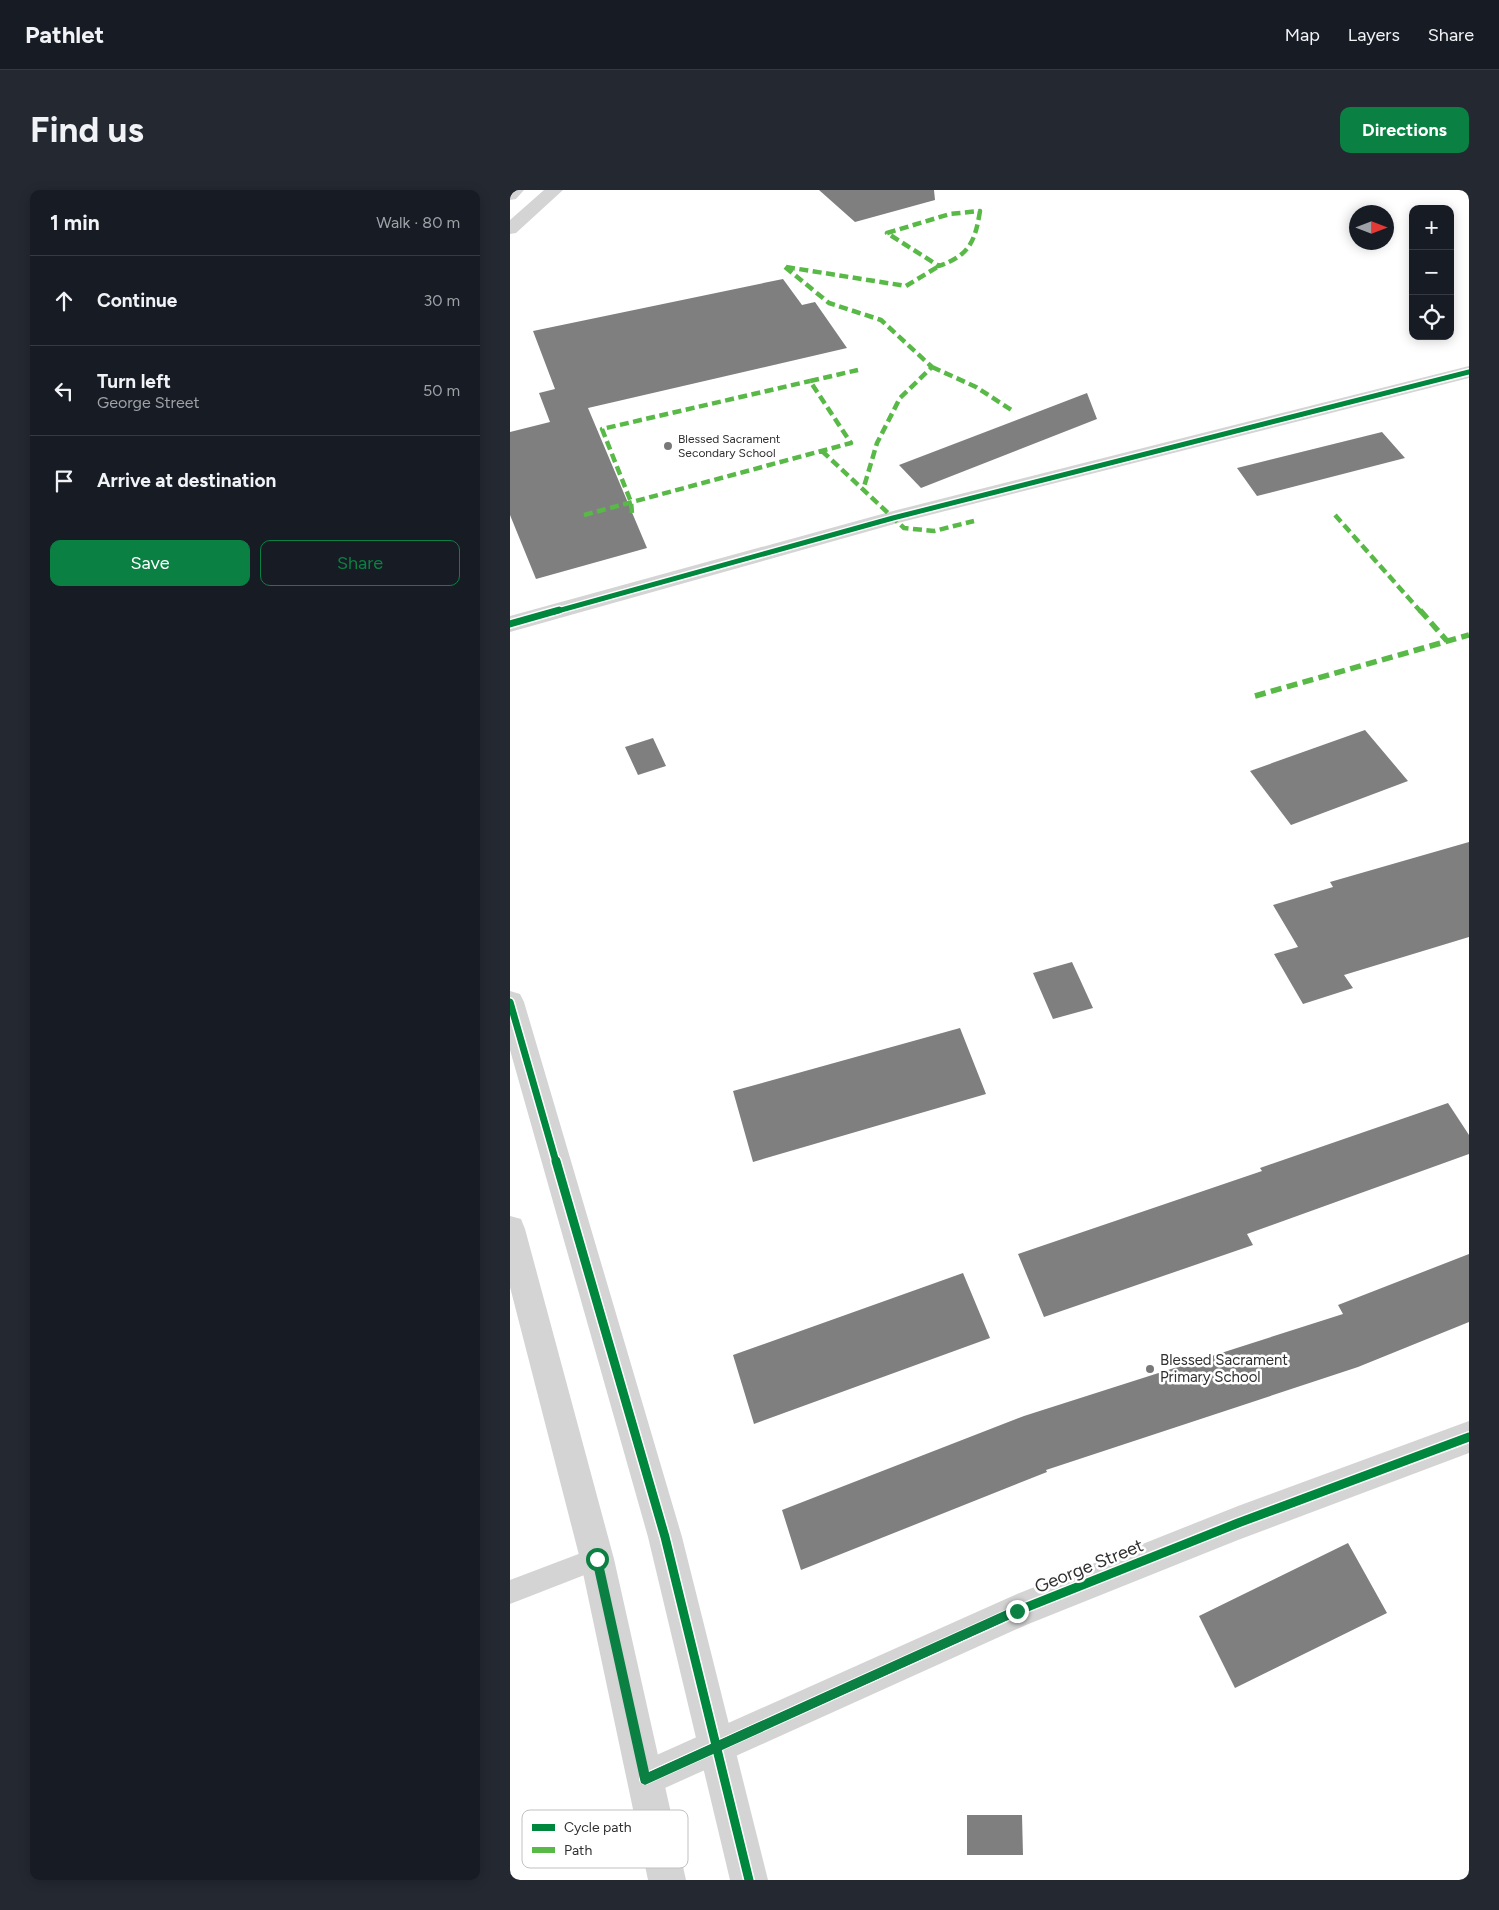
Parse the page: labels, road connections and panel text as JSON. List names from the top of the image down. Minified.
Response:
{"streets":{"street":["George Street"]},"places":["Blessed Sacrament Secondary School","Blessed Sacrament Primary School"],"legend":["Cycle path","Path"],"north":"right","page":{"header":"Pathlet","nav":["Map","Layers","Share"],"buttons":["Directions",["Save","Share"]],"title":"Find us","heading":["1 min","Walk · 80 m"],"map_buttons":["+","−"],"list":[["Continue","30 m"],["Turn left","George Street","50 m"],"Arrive at destination"]}}
